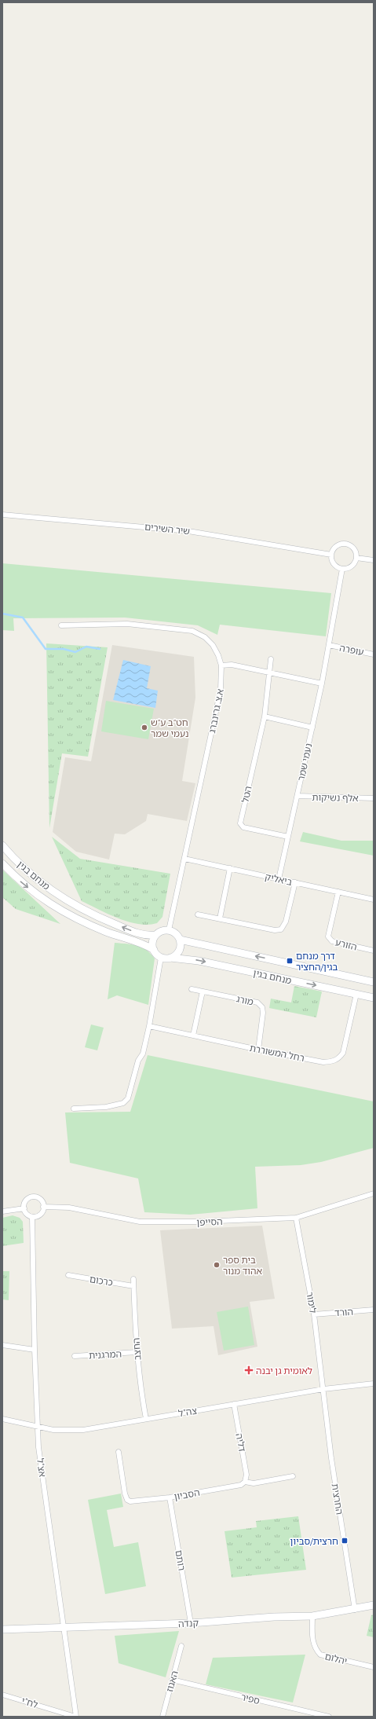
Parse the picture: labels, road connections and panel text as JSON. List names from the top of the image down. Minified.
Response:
{"streets":{"main road":["מנחם בגין","קנדה"],"street":["שיר השירים","עופרה","א.צ. גרינברג","נעמי שמר","הטל","אלף נשיקות","ביאליק","הזורע","מורג","רחל המשוררת","הסייפן","כרכום","לימור","הורד","החצב","המרגנית","צה\"ל","דליה","אצ\"ל","הסביון","החרצית","רותם","יהלום","האגוז","ספיר","לח\"י"]},"crossings":[["שיר השירים","נעמי שמר"],["עופרה","נעמי שמר"],["א.צ. גרינברג","מנחם בגין"],["א.צ. גרינברג","ביאליק"],["נעמי שמר","הטל"],["נעמי שמר","אלף נשיקות"],["נעמי שמר","ביאליק"],["מנחם בגין","רחל המשוררת"],["ביאליק","הזורע"],["מורג","רחל המשוררת"],["הסייפן","לימור"],["הסייפן","אצ\"ל"],["כרכום","החצב"],["לימור","הורד"],["לימור","צה\"ל"],["לימור","החרצית"],["החצב","המרגנית"],["החצב","צה\"ל"],["צה\"ל","דליה"],["צה\"ל","אצ\"ל"],["צה\"ל","החרצית"],["דליה","הסביון"],["אצ\"ל","קנדה"],["אצ\"ל","לח\"י"],["הסביון","רותם"],["החרצית","קנדה"],["רותם","קנדה"],["קנדה","יהלום"],["האגוז","ספיר"]],"places":{"other":["חט\"ב ע\"ש נעמי שמר","בית ספר אהוד מנור"],"transit":["דרך מנחם בגין/החציר","חרצית/סביון"],"health":["לאומית גן יבנה"]}}
